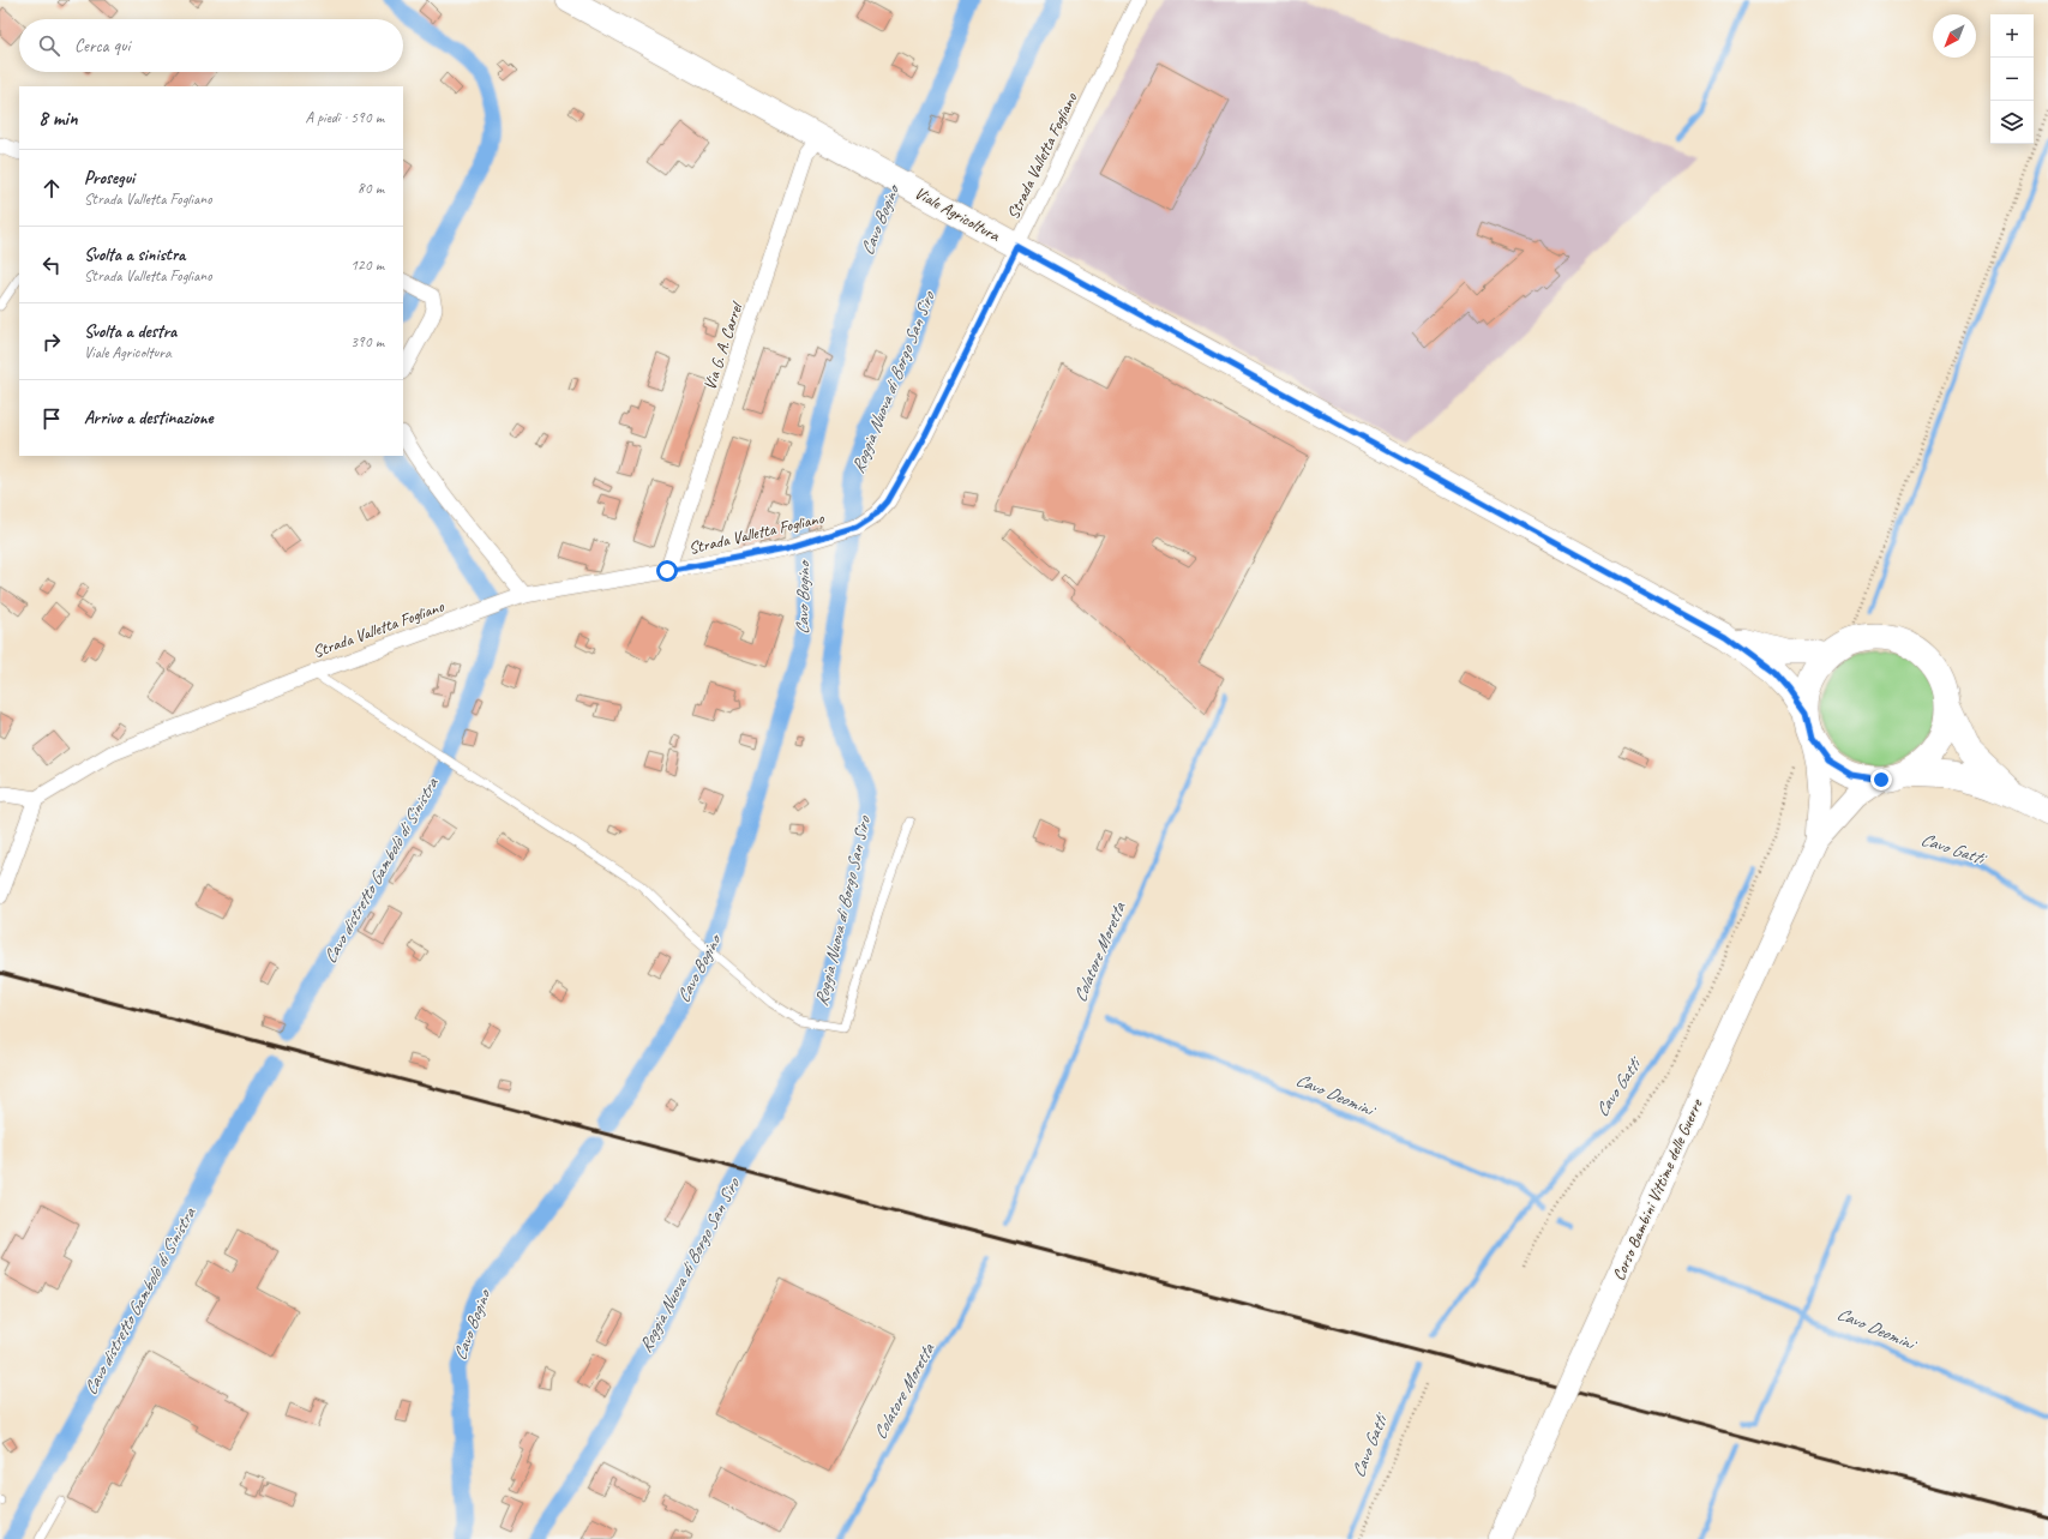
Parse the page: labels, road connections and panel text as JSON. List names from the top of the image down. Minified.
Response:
{"streets":{"main road":["Viale Agricoltura","Corso Bambini Vittime delle Guerre"],"street":["Strada Valletta Fogliano","Via G. A. Carrel"]},"crossings":[["Strada Valletta Fogliano","Viale Agricoltura"],["Strada Valletta Fogliano","Via G. A. Carrel"],["Viale Agricoltura","Via G. A. Carrel"],["Viale Agricoltura","Corso Bambini Vittime delle Guerre"]],"water":["Cavo Bogino","Roggia Nuova di Borgo San Siro","Cavo Gatti","Cavo distretto Gambolò di Sinistra","Colatore Moretta","Cavo Deomini"],"north":"bottom left","page":{"map_buttons":["+","−"],"search":"Cerca qui","heading":["8 min","A piedi · 590 m"],"list":[["Prosegui","Strada Valletta Fogliano","80 m"],["Svolta a sinistra","Strada Valletta Fogliano","120 m"],["Svolta a destra","Viale Agricoltura","390 m"],"Arrivo a destinazione"]}}
